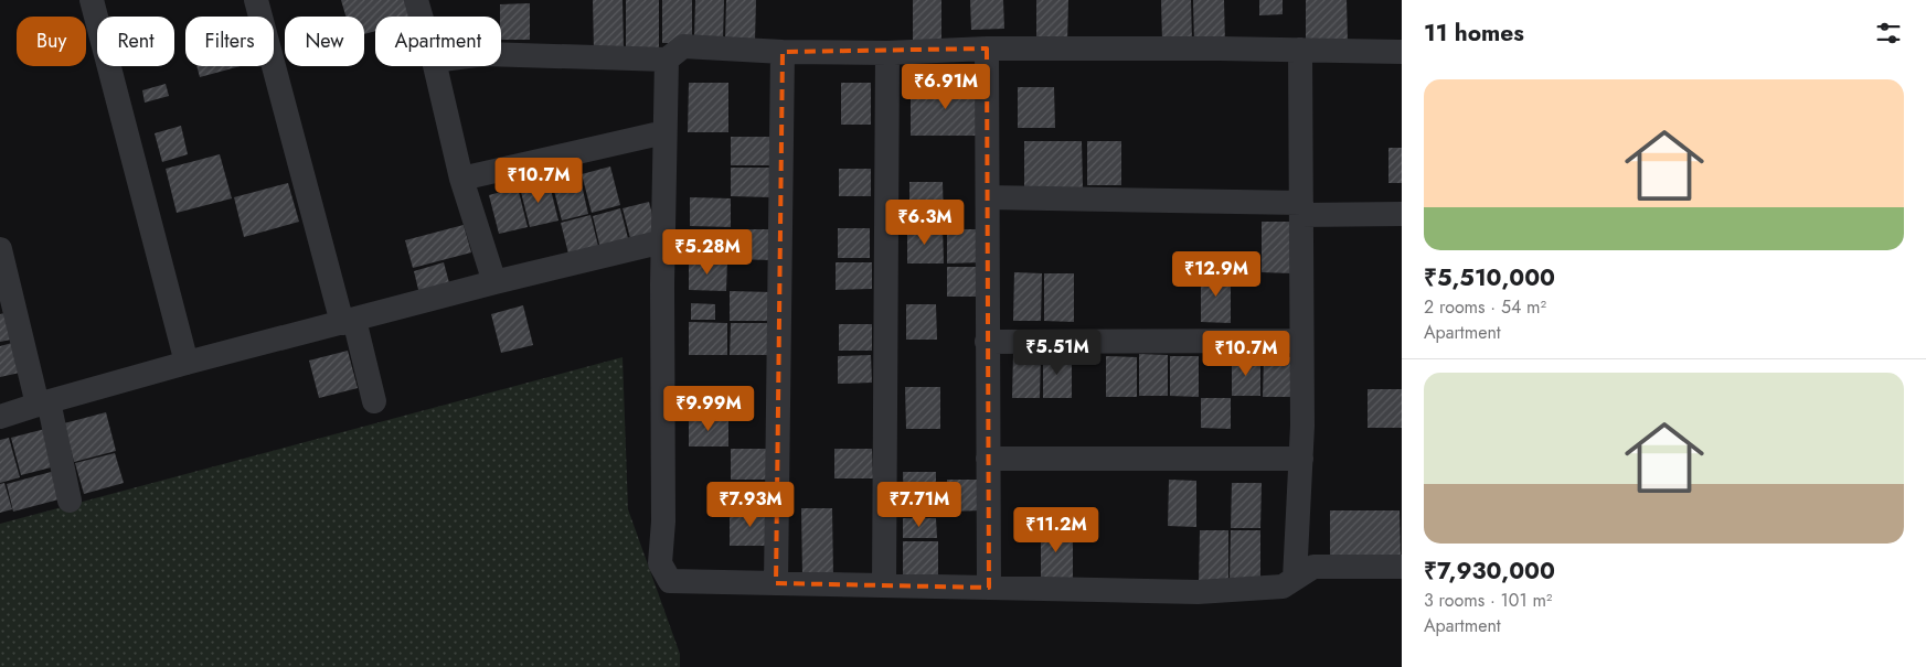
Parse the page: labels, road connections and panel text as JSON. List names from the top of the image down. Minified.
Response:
{"page":{"heading":"11 homes","chip":["Buy","Rent","Filters","New","Apartment"],"price":["₹6.91M","₹10.7M","₹6.3M","₹5.28M","₹12.9M","₹5.51M","₹10.7M","₹9.99M","₹7.93M","₹7.71M","₹11.2M"],"list":[{"name":"₹5,510,000","note":"2 rooms · 54 m² · Apartment"},{"name":"₹7,930,000","note":"3 rooms · 101 m² · Apartment"}]}}
